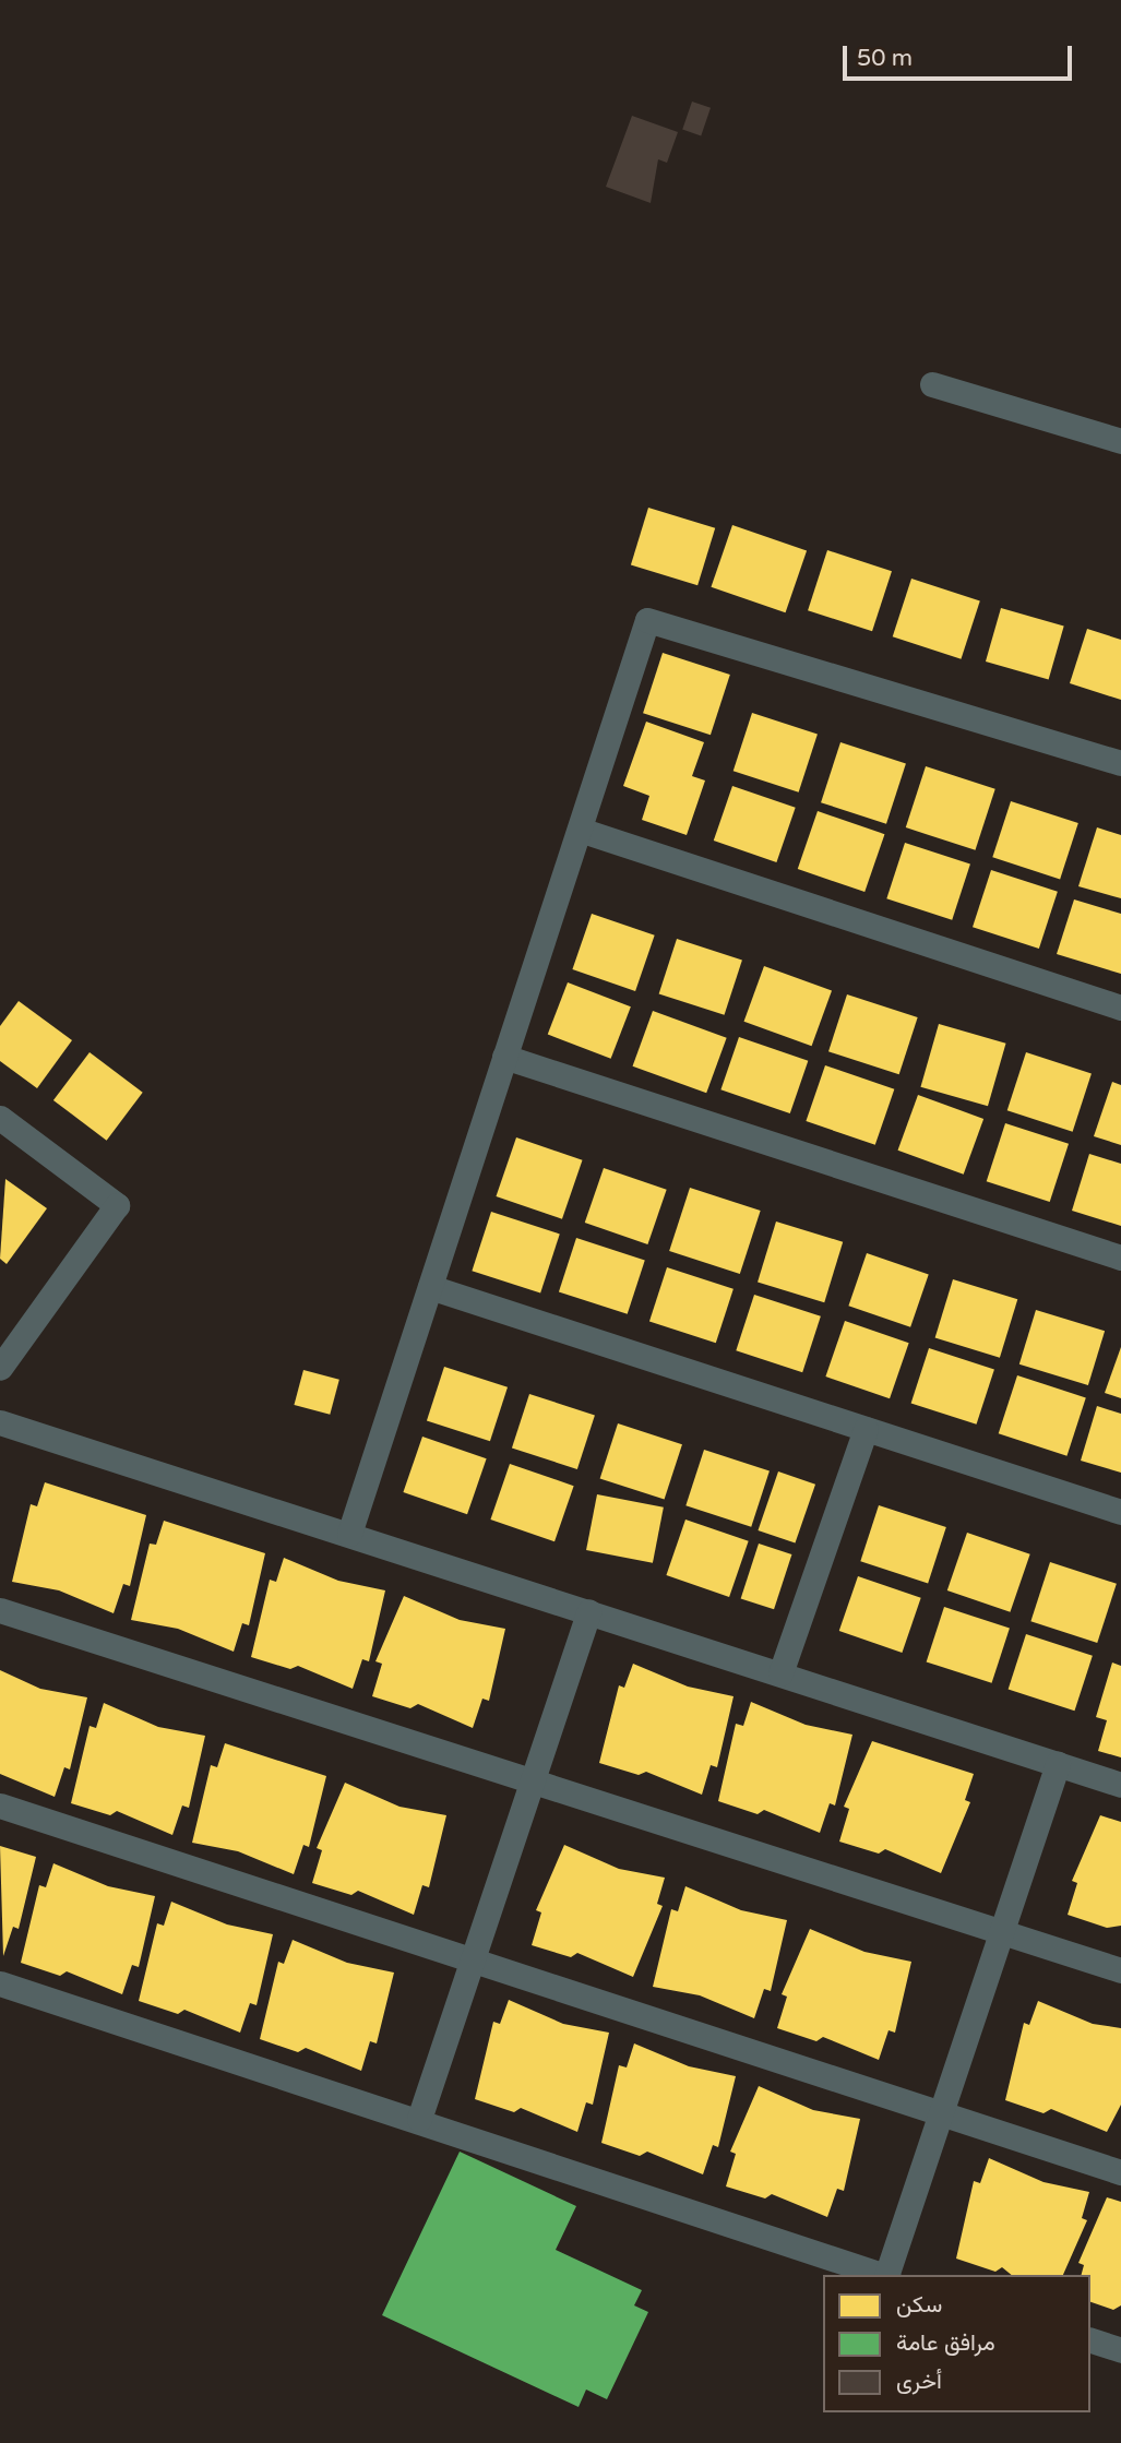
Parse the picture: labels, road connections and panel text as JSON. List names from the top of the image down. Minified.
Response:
{"legend":["سكن","مرافق عامة","أخرى"],"scale_bar":"50 m"}
